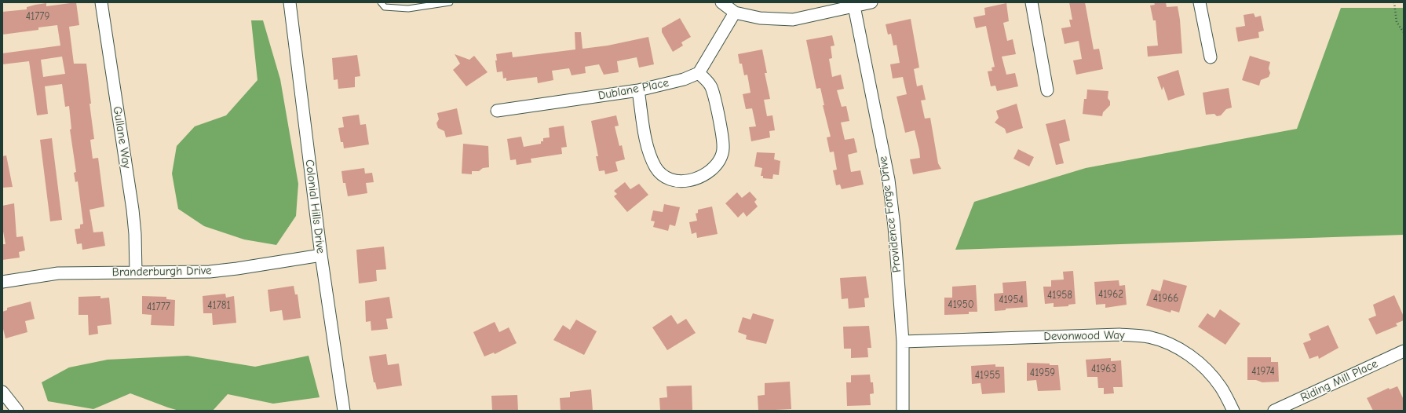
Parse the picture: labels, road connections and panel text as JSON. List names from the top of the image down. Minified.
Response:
{"streets":{"street":["Dublane Place","Gullane Way","Colonial Hills Drive","Providence Forge Drive","Branderburgh Drive","Devonwood Way","Riding Mill Place"]},"crossings":[["Gullane Way","Branderburgh Drive"],["Colonial Hills Drive","Branderburgh Drive"],["Providence Forge Drive","Devonwood Way"]],"house_numbers":["41779","41962","41958","41966","41954","41950","41781","41777","41963","41974","41959","41955"]}
